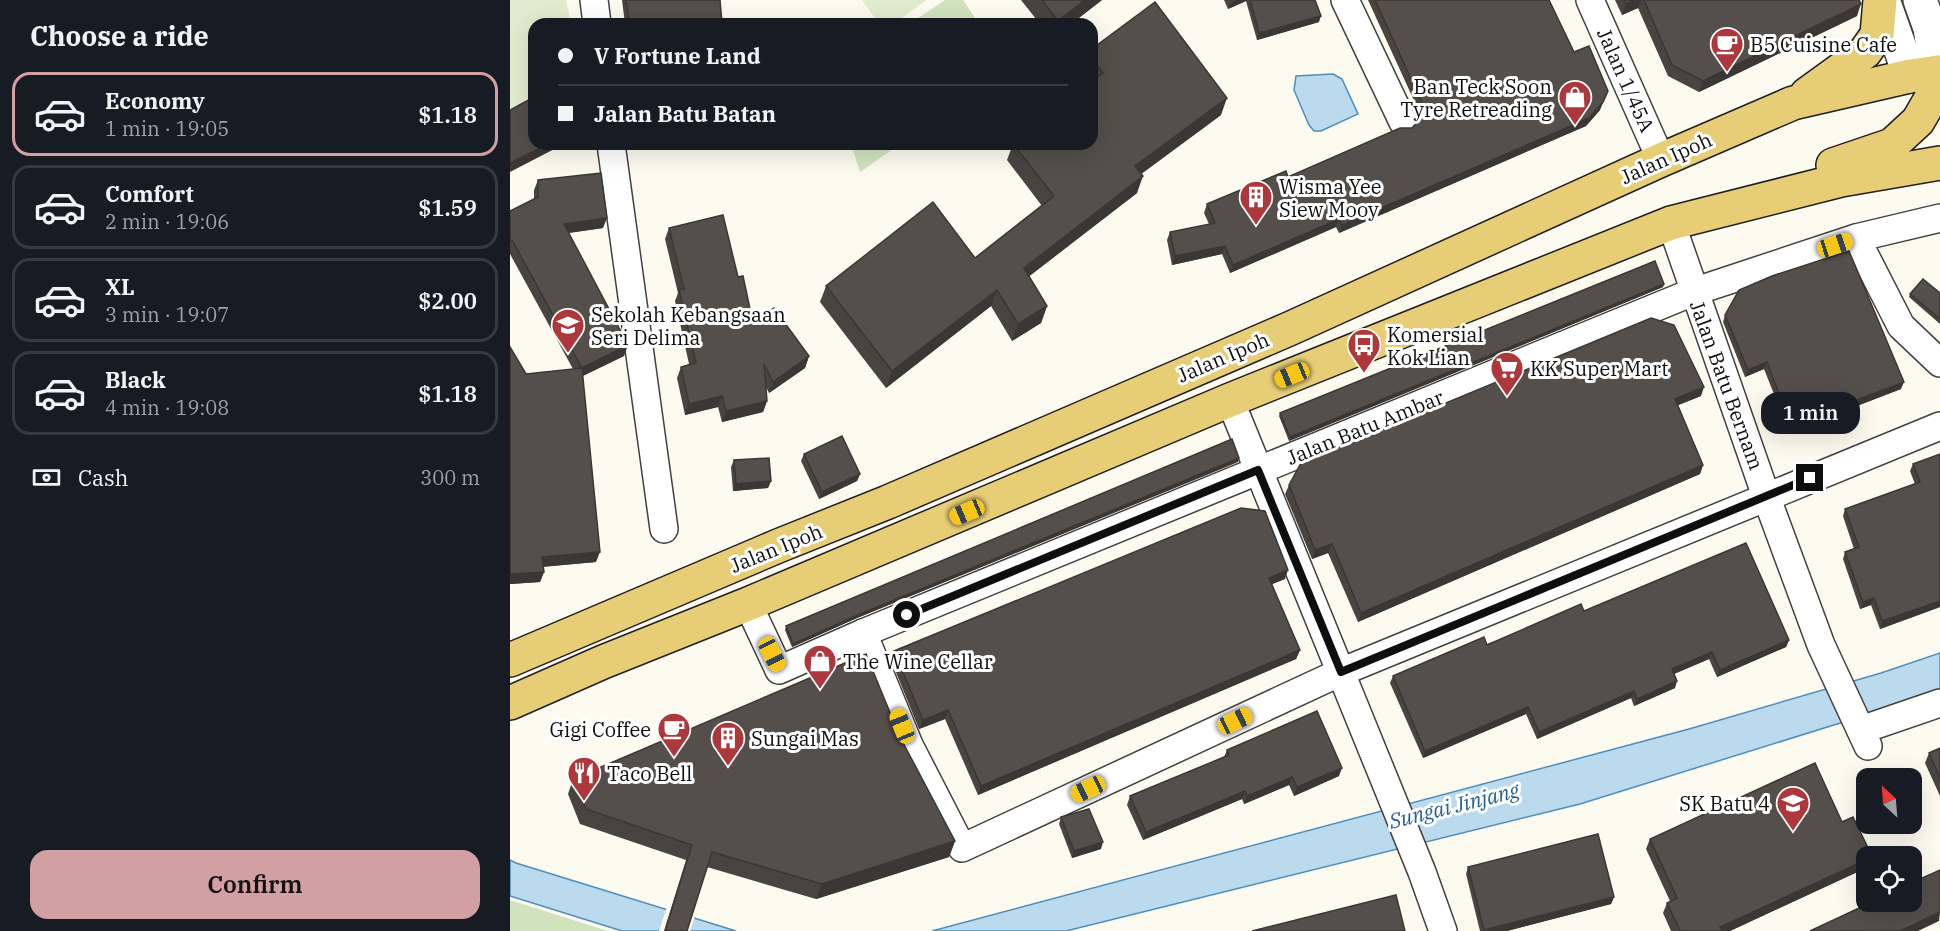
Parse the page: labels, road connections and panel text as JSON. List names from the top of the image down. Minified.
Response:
{"streets":{"main road":["Jalan Ipoh"],"street":["Jalan 1/45A","Jalan Batu Bernam","Jalan Batu Ambar"]},"crossings":[["Jalan 1/45A","Jalan Ipoh"],["Jalan Ipoh","Jalan Batu Bernam"],["Jalan Ipoh","Jalan Batu Ambar"],["Jalan Batu Bernam","Jalan Batu Ambar"]],"water":["Sungai Jinjang"],"places":{"cafe":["B5 Cuisine Cafe","Gigi Coffee"],"shop":["Ban Teck Soon Tyre Retreading","The Wine Cellar"],"building":["Wisma Yee Siew Mooy","Sungai Mas"],"school or university":["Sekolah Kebangsaan Seri Delima","SK Batu 4"],"bus stop":["Komersial Kok Lian"],"supermarket":["KK Super Mart"],"restaurant":["Taco Bell"]},"north":"top left","page":{"heading":"Choose a ride","banner":["V Fortune Land","Jalan Batu Batan"],"list":[{"name":"Economy","note":"1 min · 19:05","value":"$1.18"},{"name":"Comfort","note":"2 min · 19:06","value":"$1.59"},{"name":"XL","note":"3 min · 19:07","value":"$2.00"},{"name":"Black","note":"4 min · 19:08","value":"$1.18"}],"bubble":"1 min","pay":["Cash","300 m"],"buttons":"Confirm"}}
